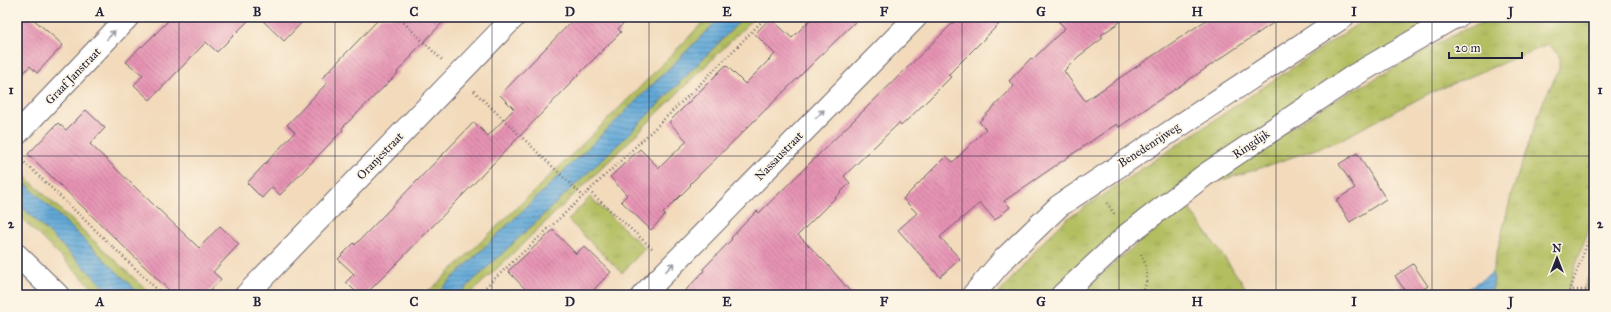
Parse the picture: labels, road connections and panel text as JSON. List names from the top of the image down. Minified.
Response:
{"streets":{"street":["Graaf Janstraat","Ringdijk","Benedenrijweg","Oranjestraat","Nassaustraat"]},"one_way":["Graaf Janstraat","Nassaustraat"],"scale_bar":"20 m","north":"top","grid":{"columns":["A","B","C","D","E","F","G","H","I","J"],"rows":["1","2"]}}
